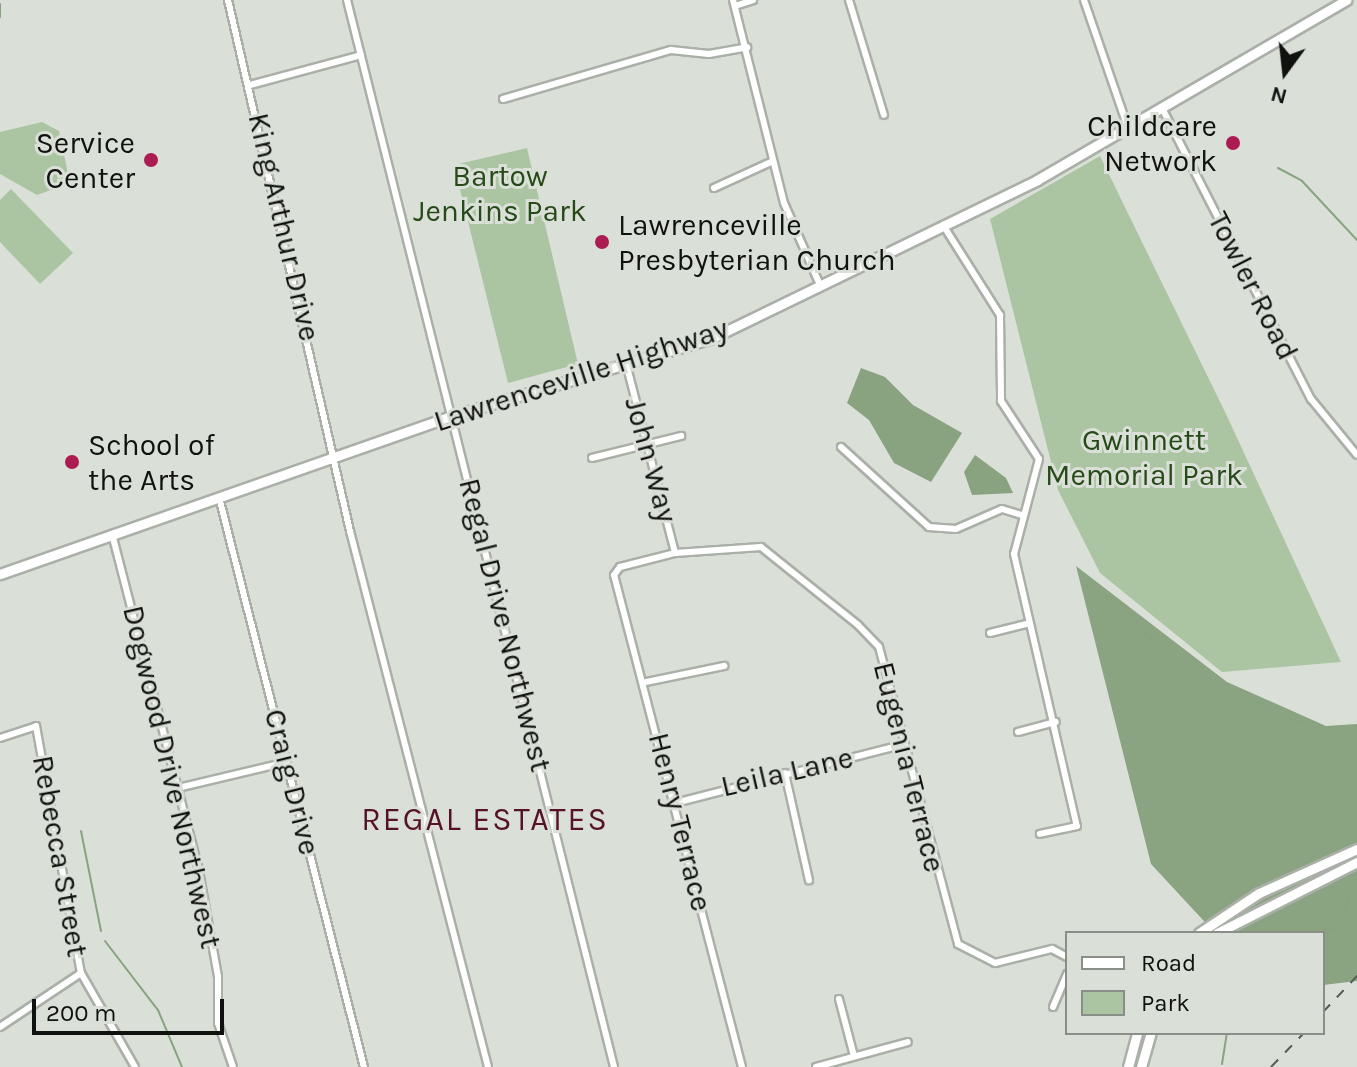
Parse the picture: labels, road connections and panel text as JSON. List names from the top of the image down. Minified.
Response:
{"streets":{"main road":["Lawrenceville Highway"],"street":["King Arthur Drive","Towler Road","John Way","Regal Drive Northwest","Eugenia Terrace","Leila Lane","Dogwood Drive Northwest","Craig Drive","Henry Terrace","Rebecca Street"]},"crossings":[["King Arthur Drive","Lawrenceville Highway"],["Towler Road","Lawrenceville Highway"],["Lawrenceville Highway","John Way"],["Lawrenceville Highway","Regal Drive Northwest"],["Lawrenceville Highway","Dogwood Drive Northwest"],["Lawrenceville Highway","Craig Drive"],["John Way","Eugenia Terrace"],["Eugenia Terrace","Leila Lane"],["Eugenia Terrace","Henry Terrace"],["Leila Lane","Henry Terrace"]],"districts":["REGAL ESTATES"],"parks":["Bartow Jenkins Park","Gwinnett Memorial Park"],"places":["Childcare Network","Service Center","Lawrenceville Presbyterian Church","School of the Arts"],"legend":["Road","Park"],"scale_bar":"200 m","north":"bottom"}
